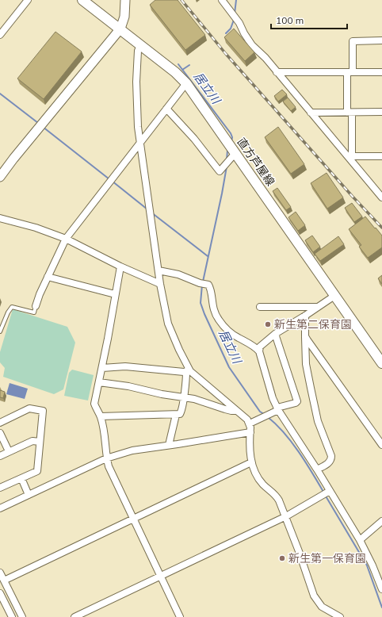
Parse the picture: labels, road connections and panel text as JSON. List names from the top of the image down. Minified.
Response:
{"streets":{"main road":["直方芦屋線"]},"water":["居立川"],"places":["新生第二保育園","新生第一保育園"],"scale_bar":"100 m"}
